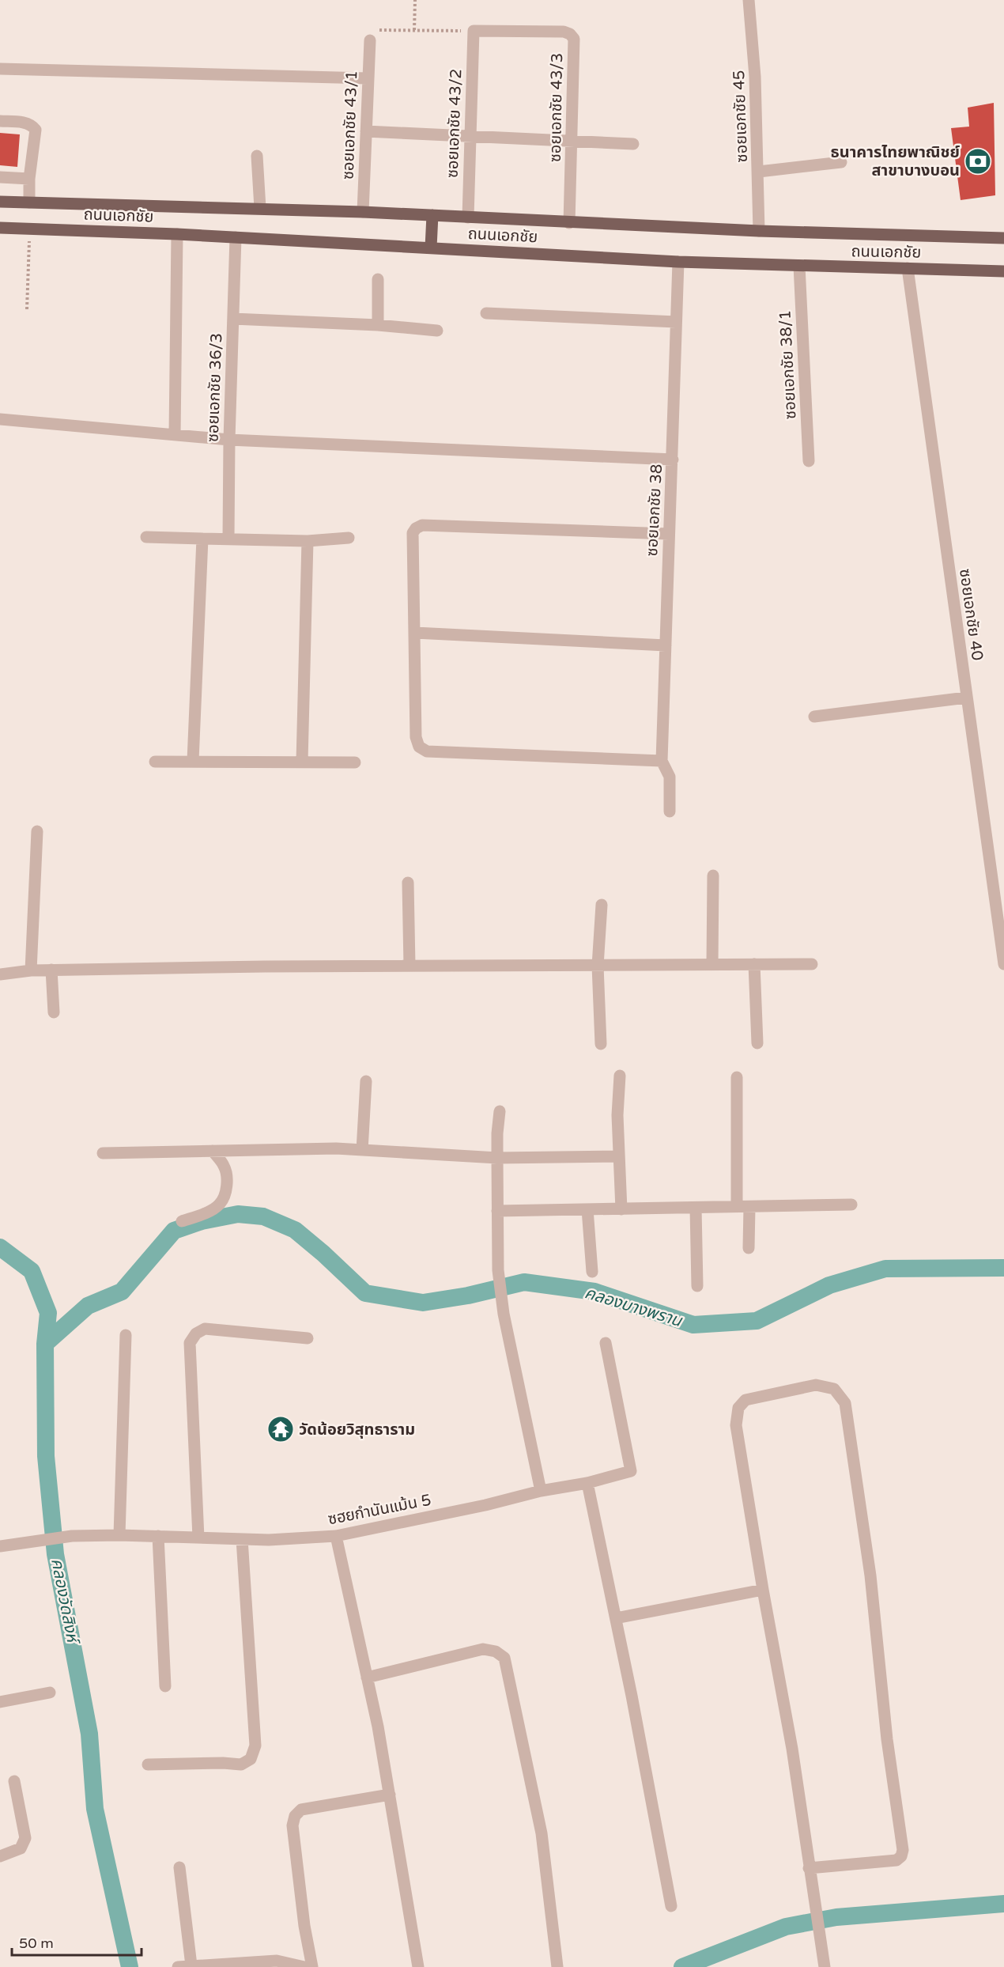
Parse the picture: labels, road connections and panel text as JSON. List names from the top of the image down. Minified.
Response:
{"streets":{"main road":["ถนนเอกชัย"],"street":["ซอยเอกชัย 43/3","ซอยเอกชัย 45","ซอยเอกชัย 43/2","ซอยเอกชัย 43/1","ซอยเอกชัย 38/1","ซอยเอกชัย 36/3","ซอยเอกชัย 38","ซอยเอกชัย 40","ซฮยกำนันแม้น 5"]},"crossings":[["ซอยเอกชัย 43/3","ซอยเอกชัย 43/2"],["ซอยเอกชัย 43/3","ถนนเอกชัย"],["ซอยเอกชัย 45","ถนนเอกชัย"],["ซอยเอกชัย 43/2","ถนนเอกชัย"],["ซอยเอกชัย 43/1","ถนนเอกชัย"],["ถนนเอกชัย","ซอยเอกชัย 38/1"],["ถนนเอกชัย","ซอยเอกชัย 36/3"],["ถนนเอกชัย","ซอยเอกชัย 38"],["ถนนเอกชัย","ซอยเอกชัย 40"]],"water":["คลองบางพราน","คลองวัดสิงห์"],"places":{"bank":["ธนาคารไทยพาณิชย์ สาขาบางบอน"],"temple":["วัดน้อยวิสุทธาราม"]},"scale_bar":"50 m"}
